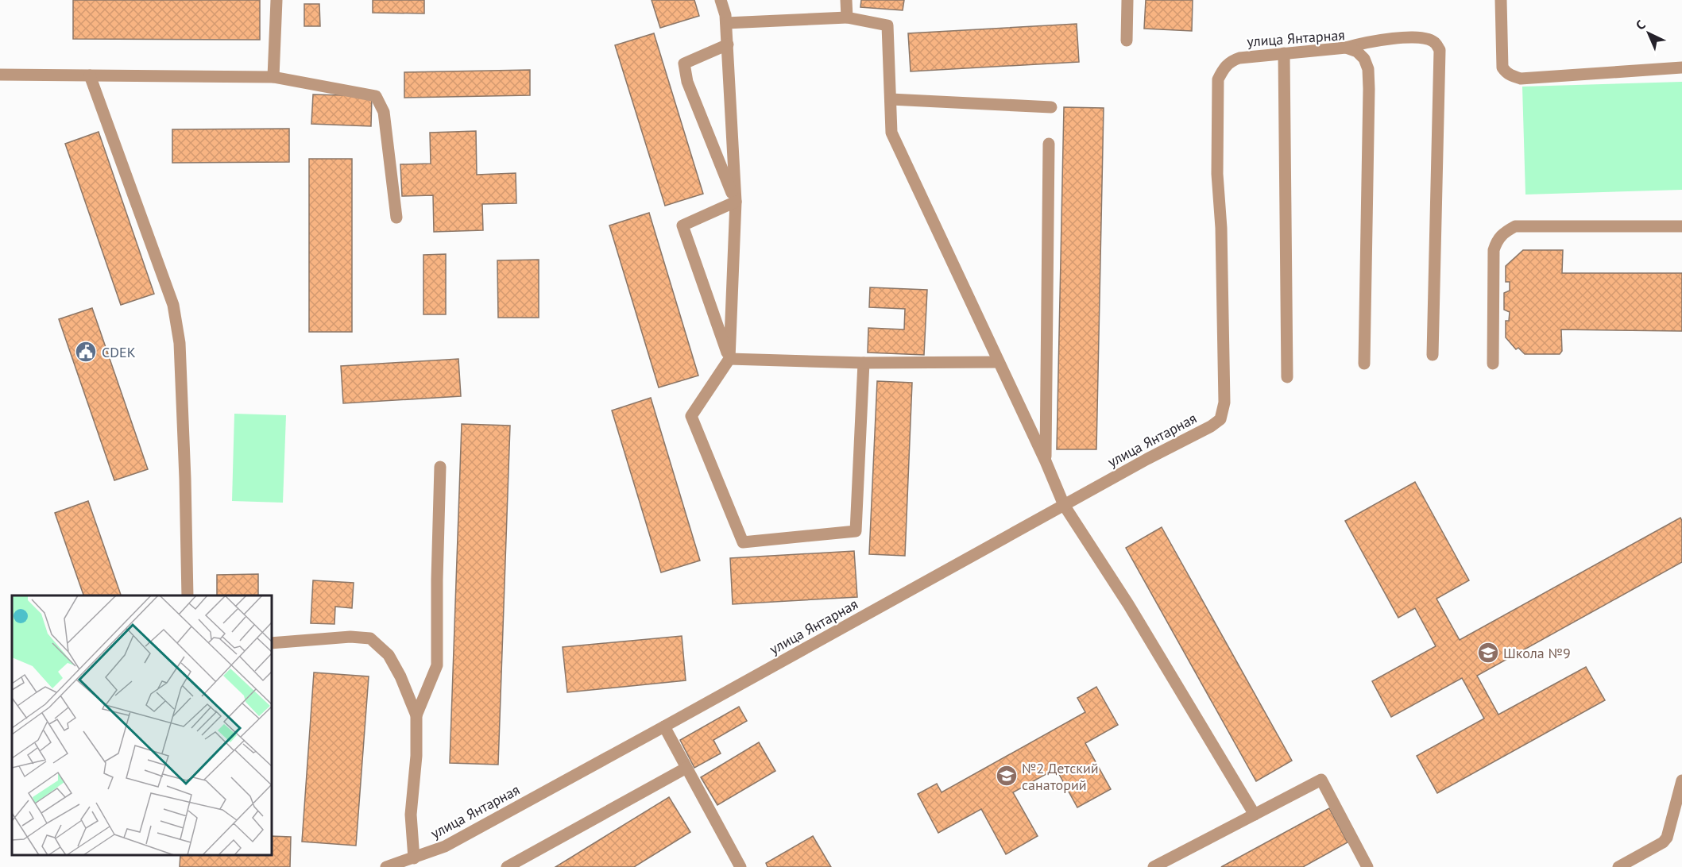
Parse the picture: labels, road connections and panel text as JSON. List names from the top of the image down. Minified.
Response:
{"streets":{"street":["улица Янтарная"]},"places":{"public building":["CDEK"],"school or university":["Школа №9","№2 Детский санаторий"]},"north":"top left"}
